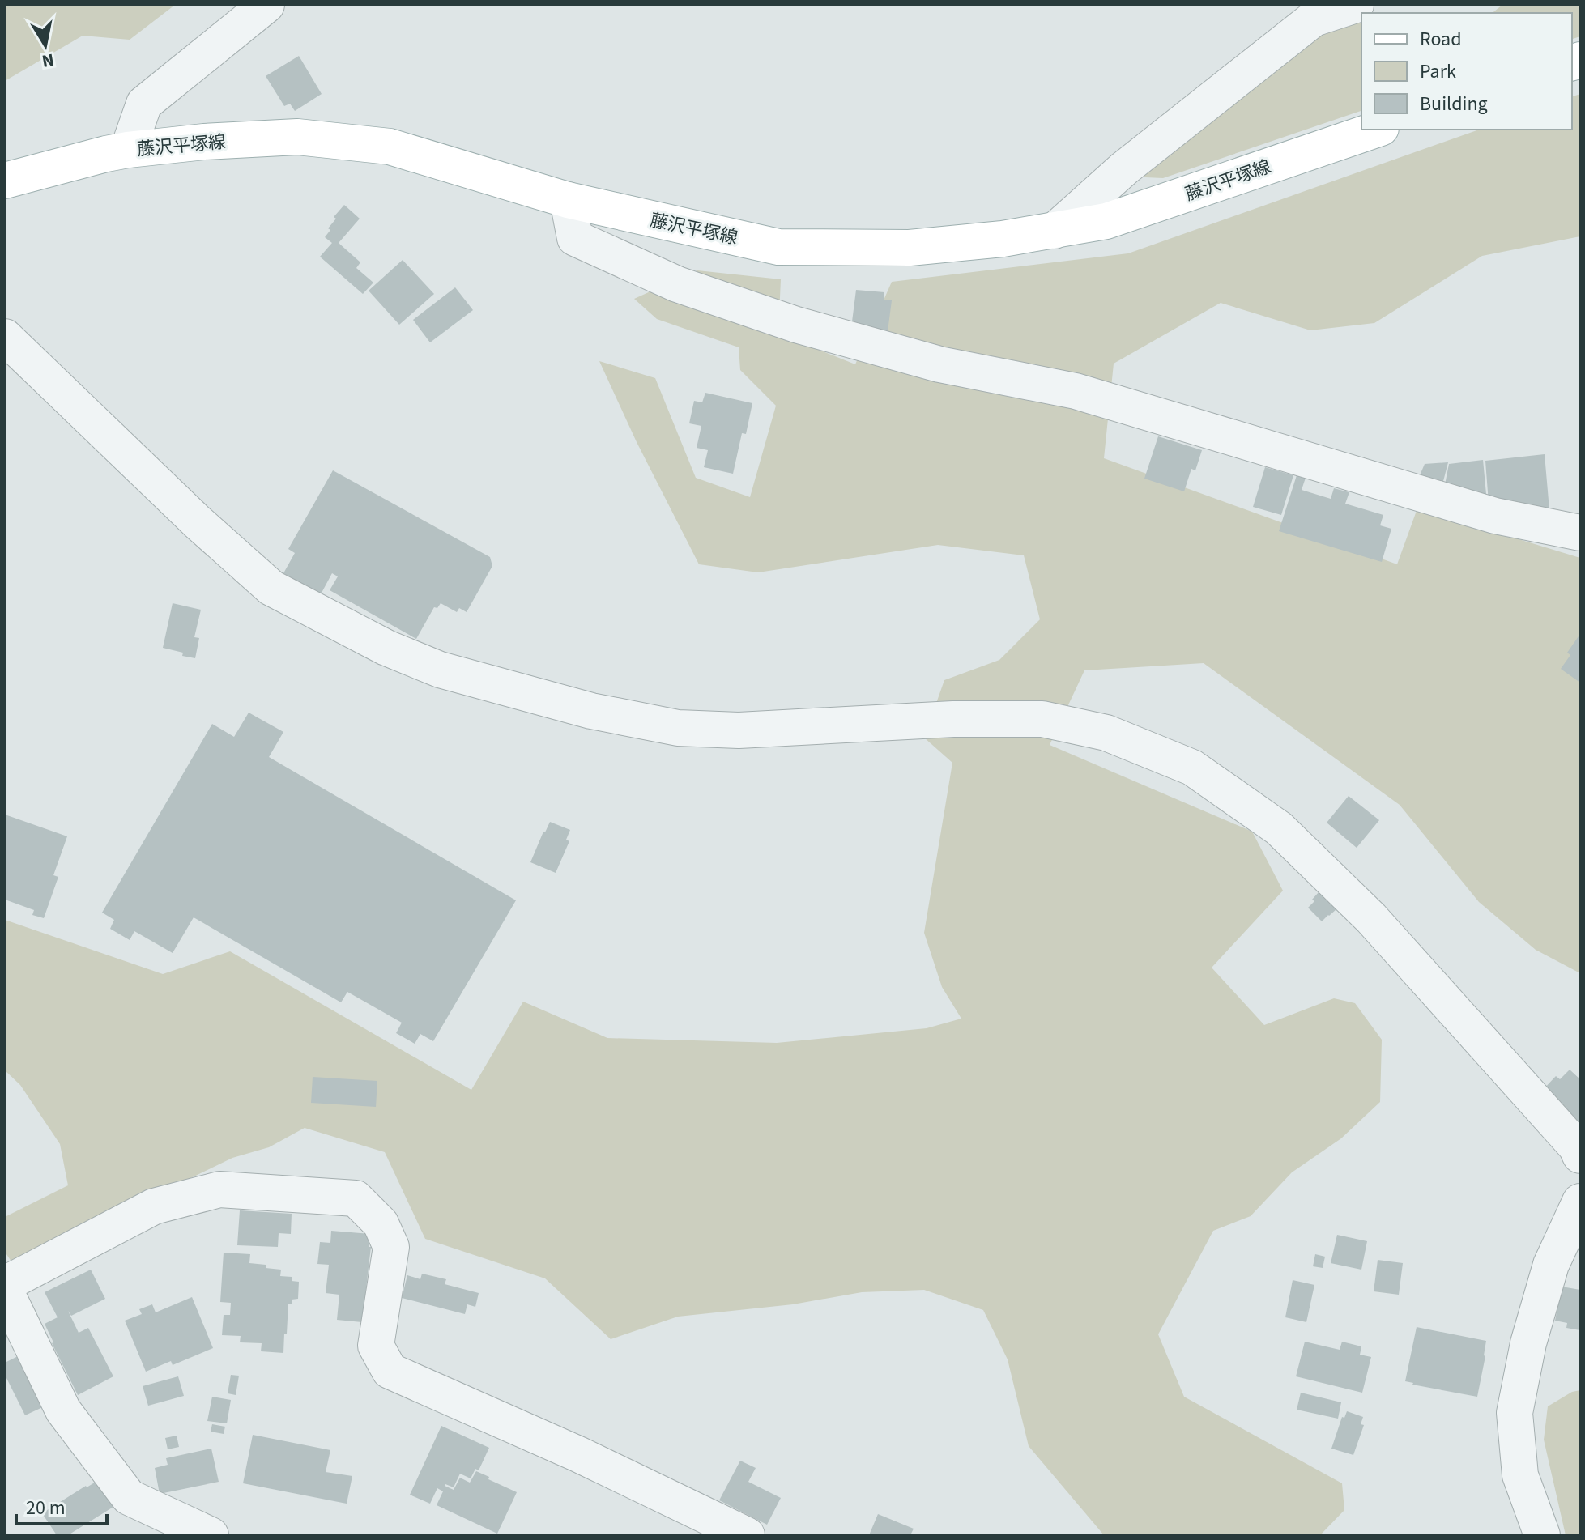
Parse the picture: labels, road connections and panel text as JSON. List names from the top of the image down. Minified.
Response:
{"streets":{"main road":["藤沢平塚線"]},"legend":["Road","Park","Building"],"scale_bar":"20 m","north":"bottom"}
